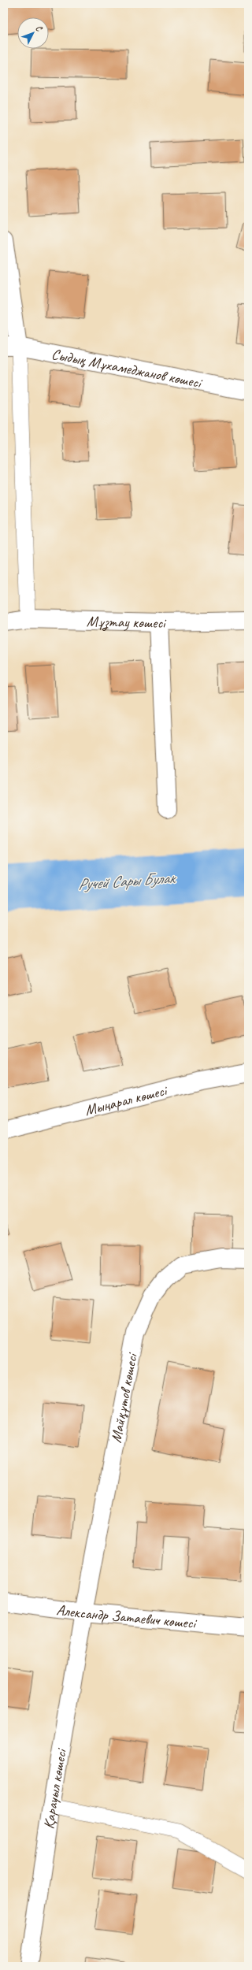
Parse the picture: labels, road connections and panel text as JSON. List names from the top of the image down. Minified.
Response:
{"streets":{"street":["Сыдық Мұхамеджанов көшесі","Мұзтау көшесі","Мыңарал көшесі","Майқұтов көшесі","Александр Затаевич көшесі","Қарауыл көшесі"]},"crossings":[["Майқұтов көшесі","Александр Затаевич көшесі"],["Майқұтов көшесі","Қарауыл көшесі"],["Александр Затаевич көшесі","Қарауыл көшесі"]],"water":["Ручей Сары Булак"],"north":"top right"}
